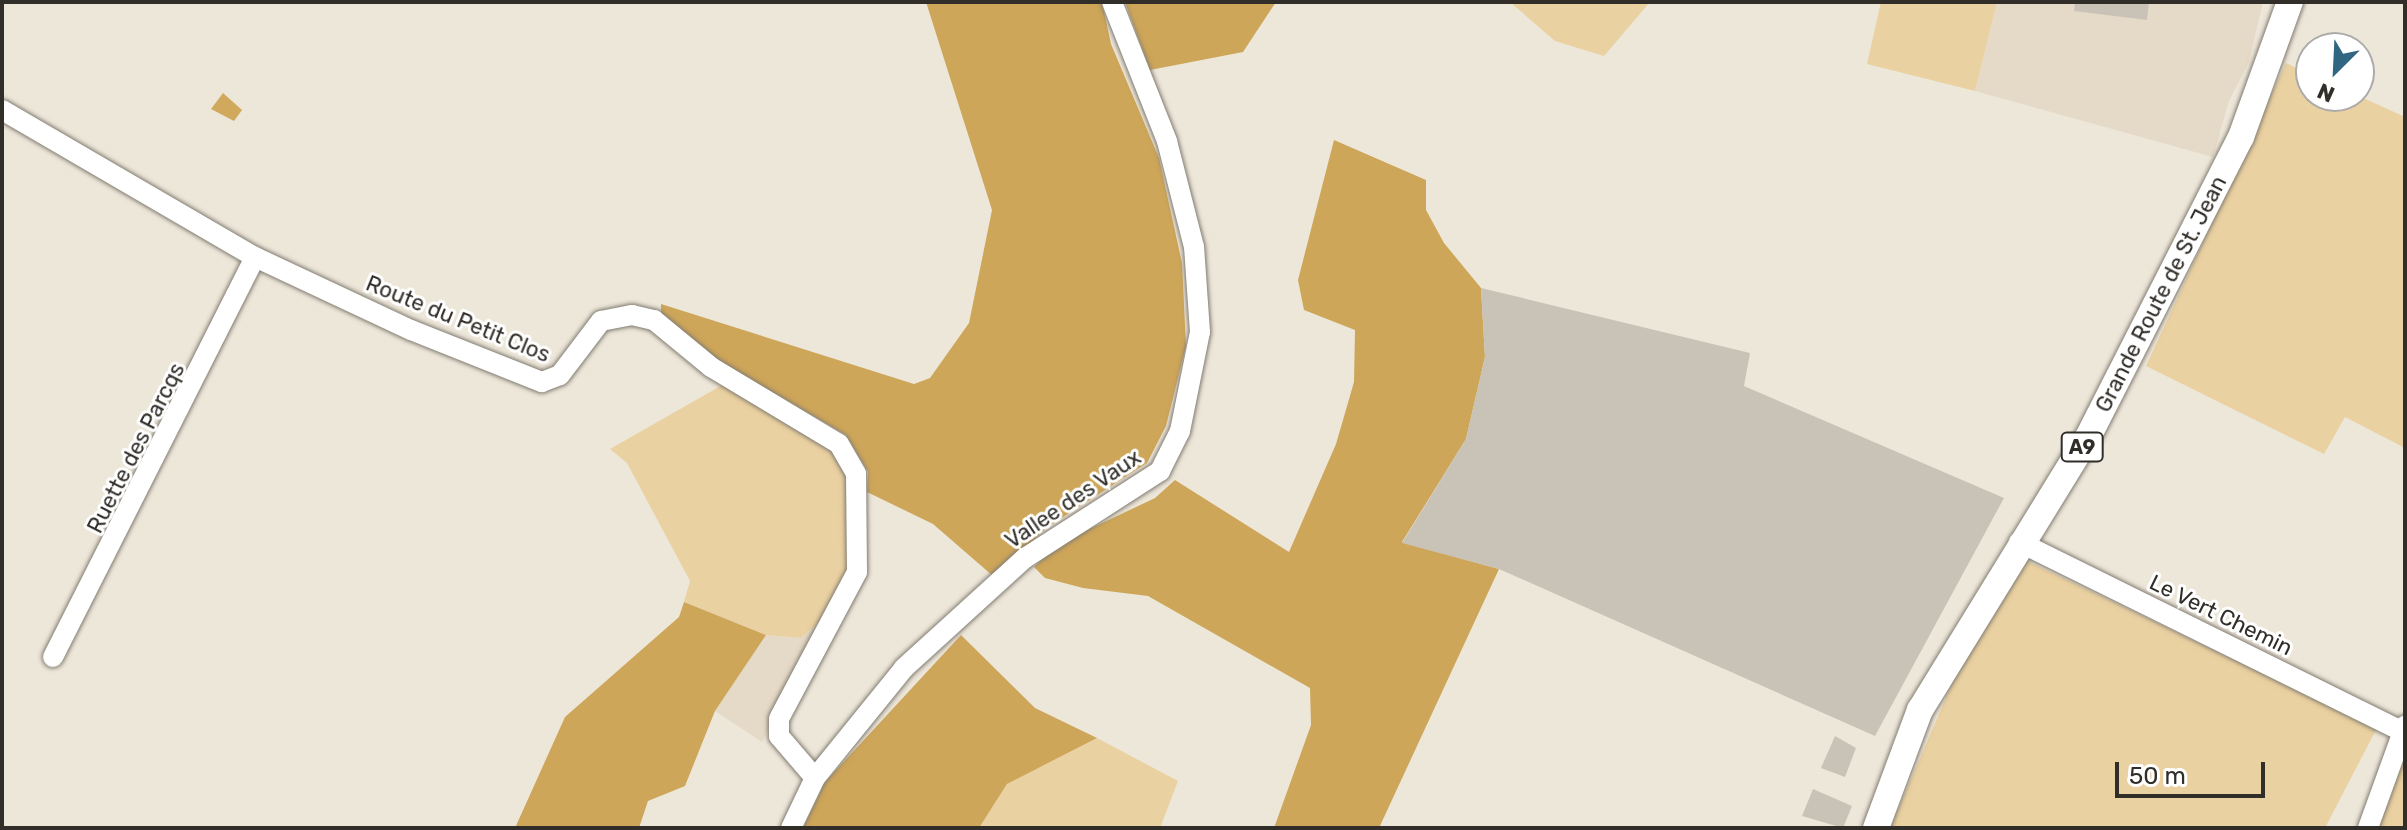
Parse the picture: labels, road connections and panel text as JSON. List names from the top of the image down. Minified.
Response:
{"streets":{"main road":["Grande Route de St. Jean","A9"],"street":["Route du Petit Clos","Ruette des Parcqs","Vallee des Vaux","Le Vert Chemin"]},"crossings":[["Grande Route de St. Jean","Le Vert Chemin"],["Route du Petit Clos","Ruette des Parcqs"],["Route du Petit Clos","Vallee des Vaux"]],"scale_bar":"50 m","north":"bottom left"}
